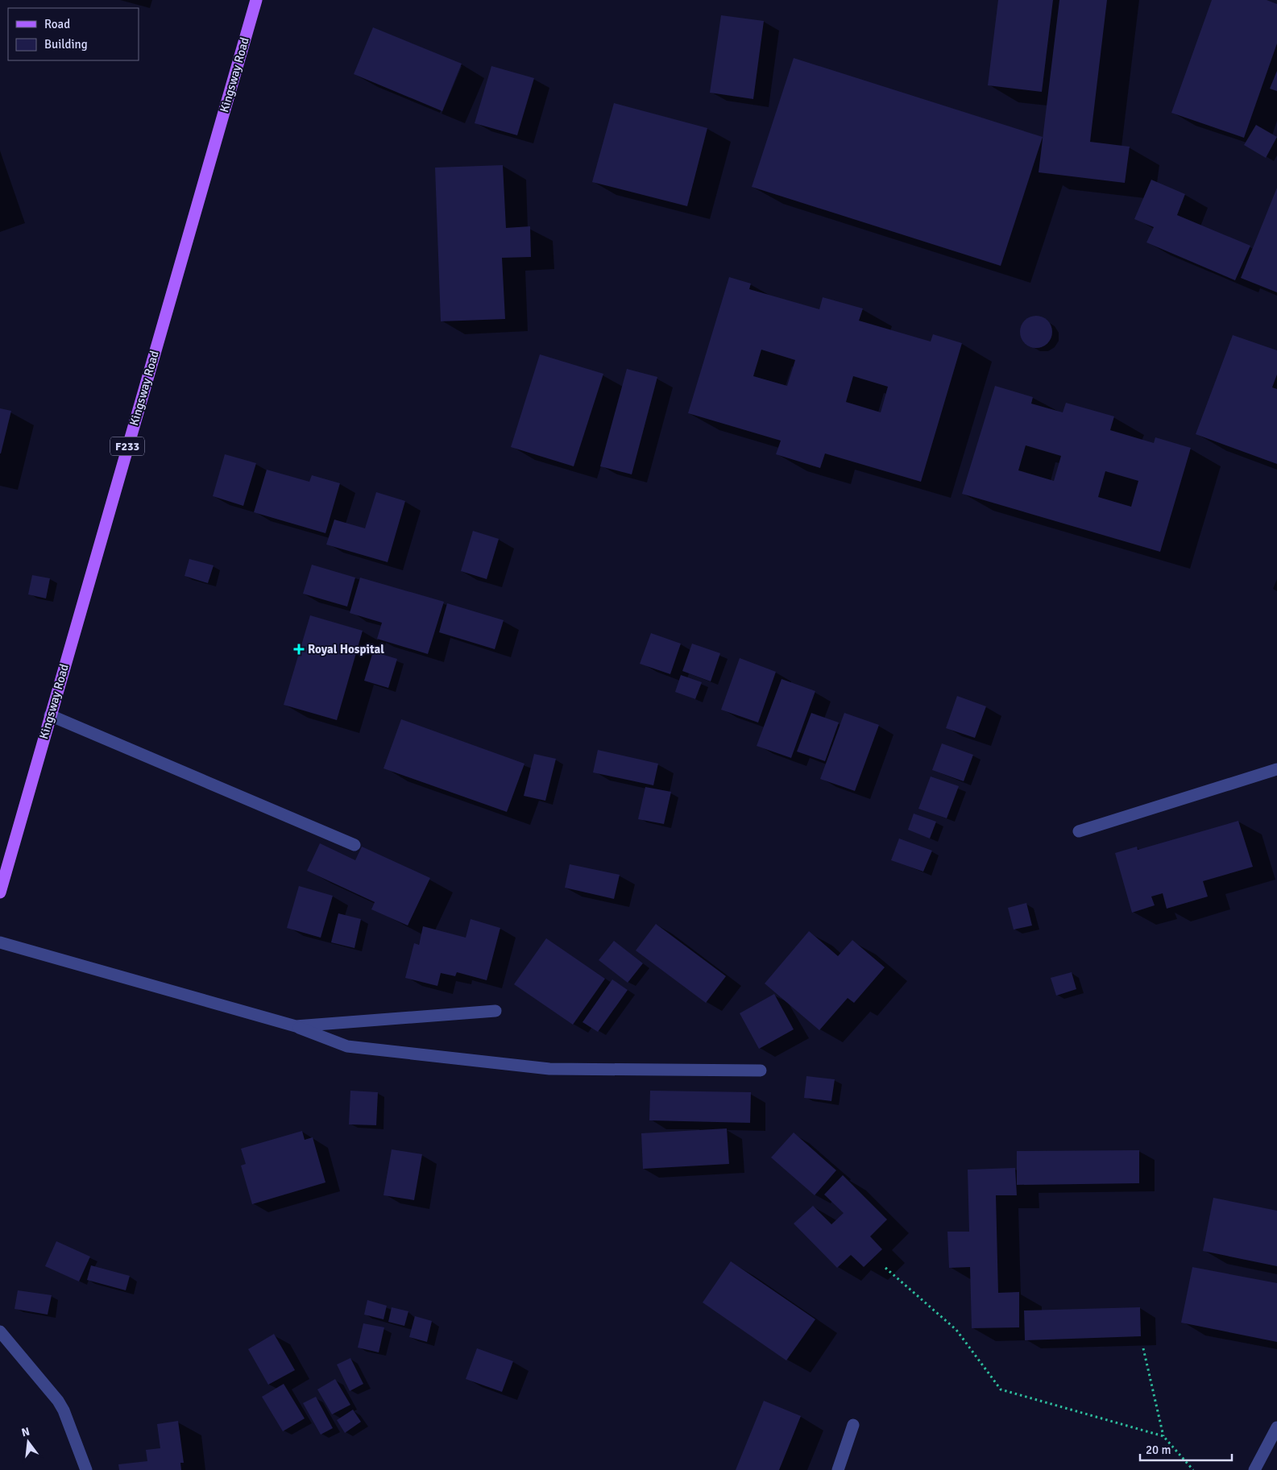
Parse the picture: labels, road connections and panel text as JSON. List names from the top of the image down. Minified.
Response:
{"streets":{"main road":["Kingsway Road","F233"]},"places":{"health":["Royal Hospital"]},"legend":["Road","Building"],"scale_bar":"20 m","north":"top"}
